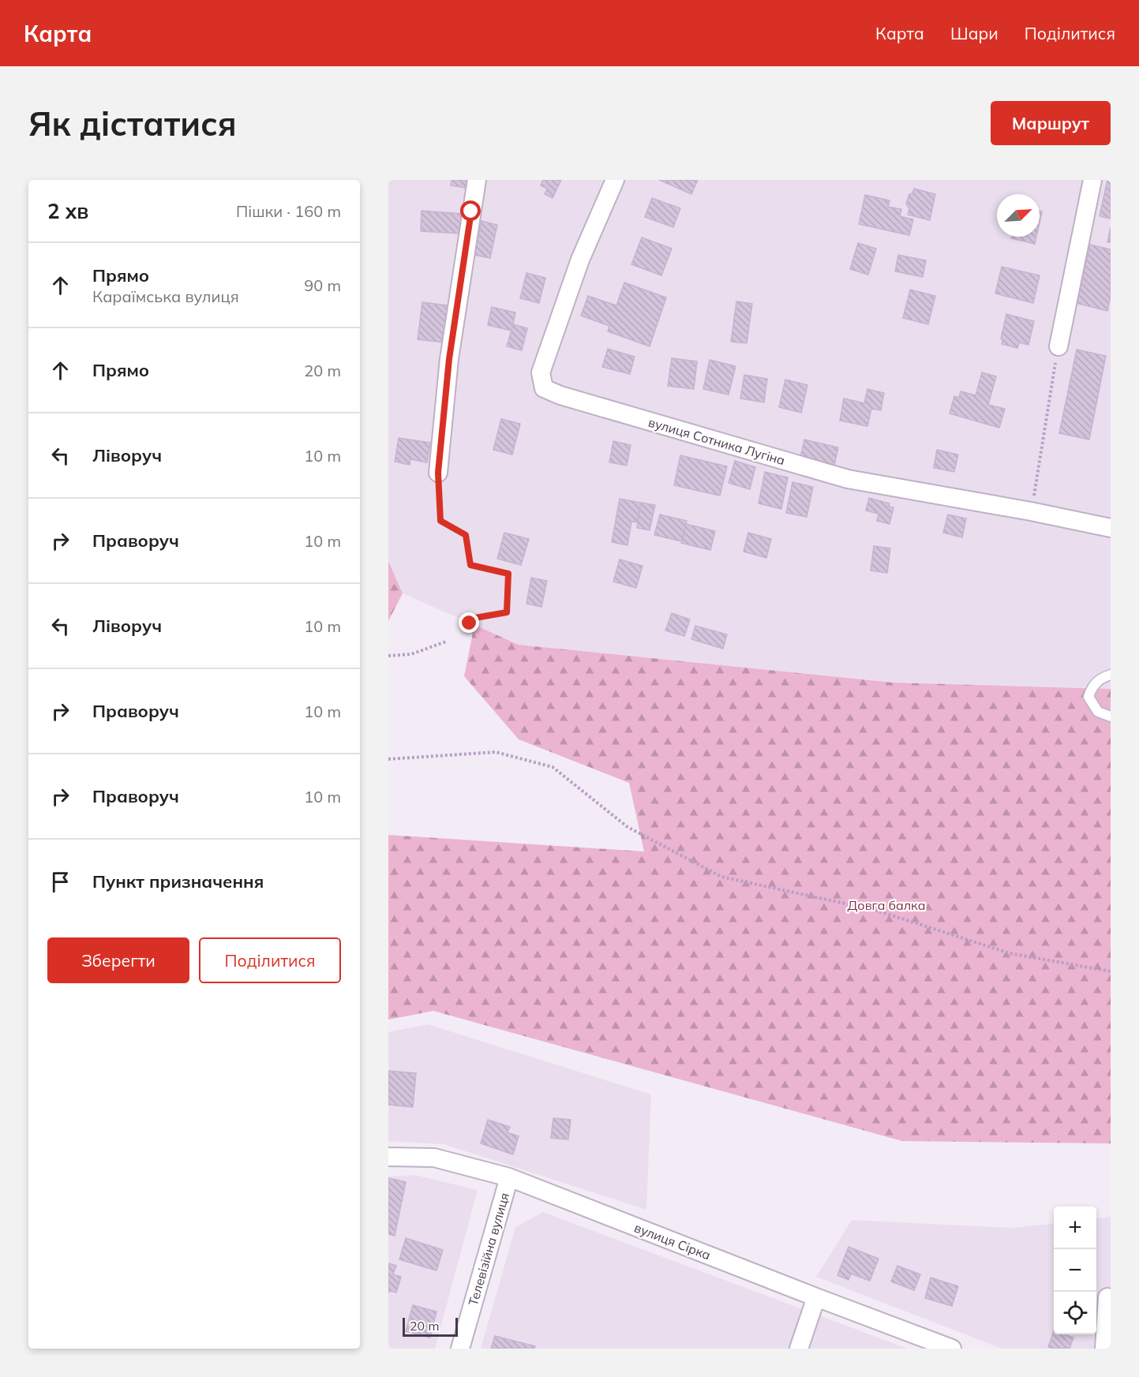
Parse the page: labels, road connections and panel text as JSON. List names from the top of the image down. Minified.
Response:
{"streets":{"street":["вулиця Сотника Лугіна","вулиця Сірка","Телевізійна вулиця"]},"crossings":[["вулиця Сірка","Телевізійна вулиця"]],"parks":["Довга балка"],"scale_bar":"20 m","north":"top right","page":{"header":"Карта","nav":["Карта","Шари","Поділитися"],"buttons":["Маршрут",["Зберегти","Поділитися"]],"title":"Як дістатися","heading":["2 хв","Пішки · 160 m"],"list":[["Прямо","Караїмська вулиця","90 m"],["Прямо","20 m"],["Ліворуч","10 m"],["Праворуч","10 m"],["Ліворуч","10 m"],["Праворуч","10 m"],["Праворуч","10 m"],"Пункт призначення"],"map_buttons":["+","−"],"scale":"20 m"}}
